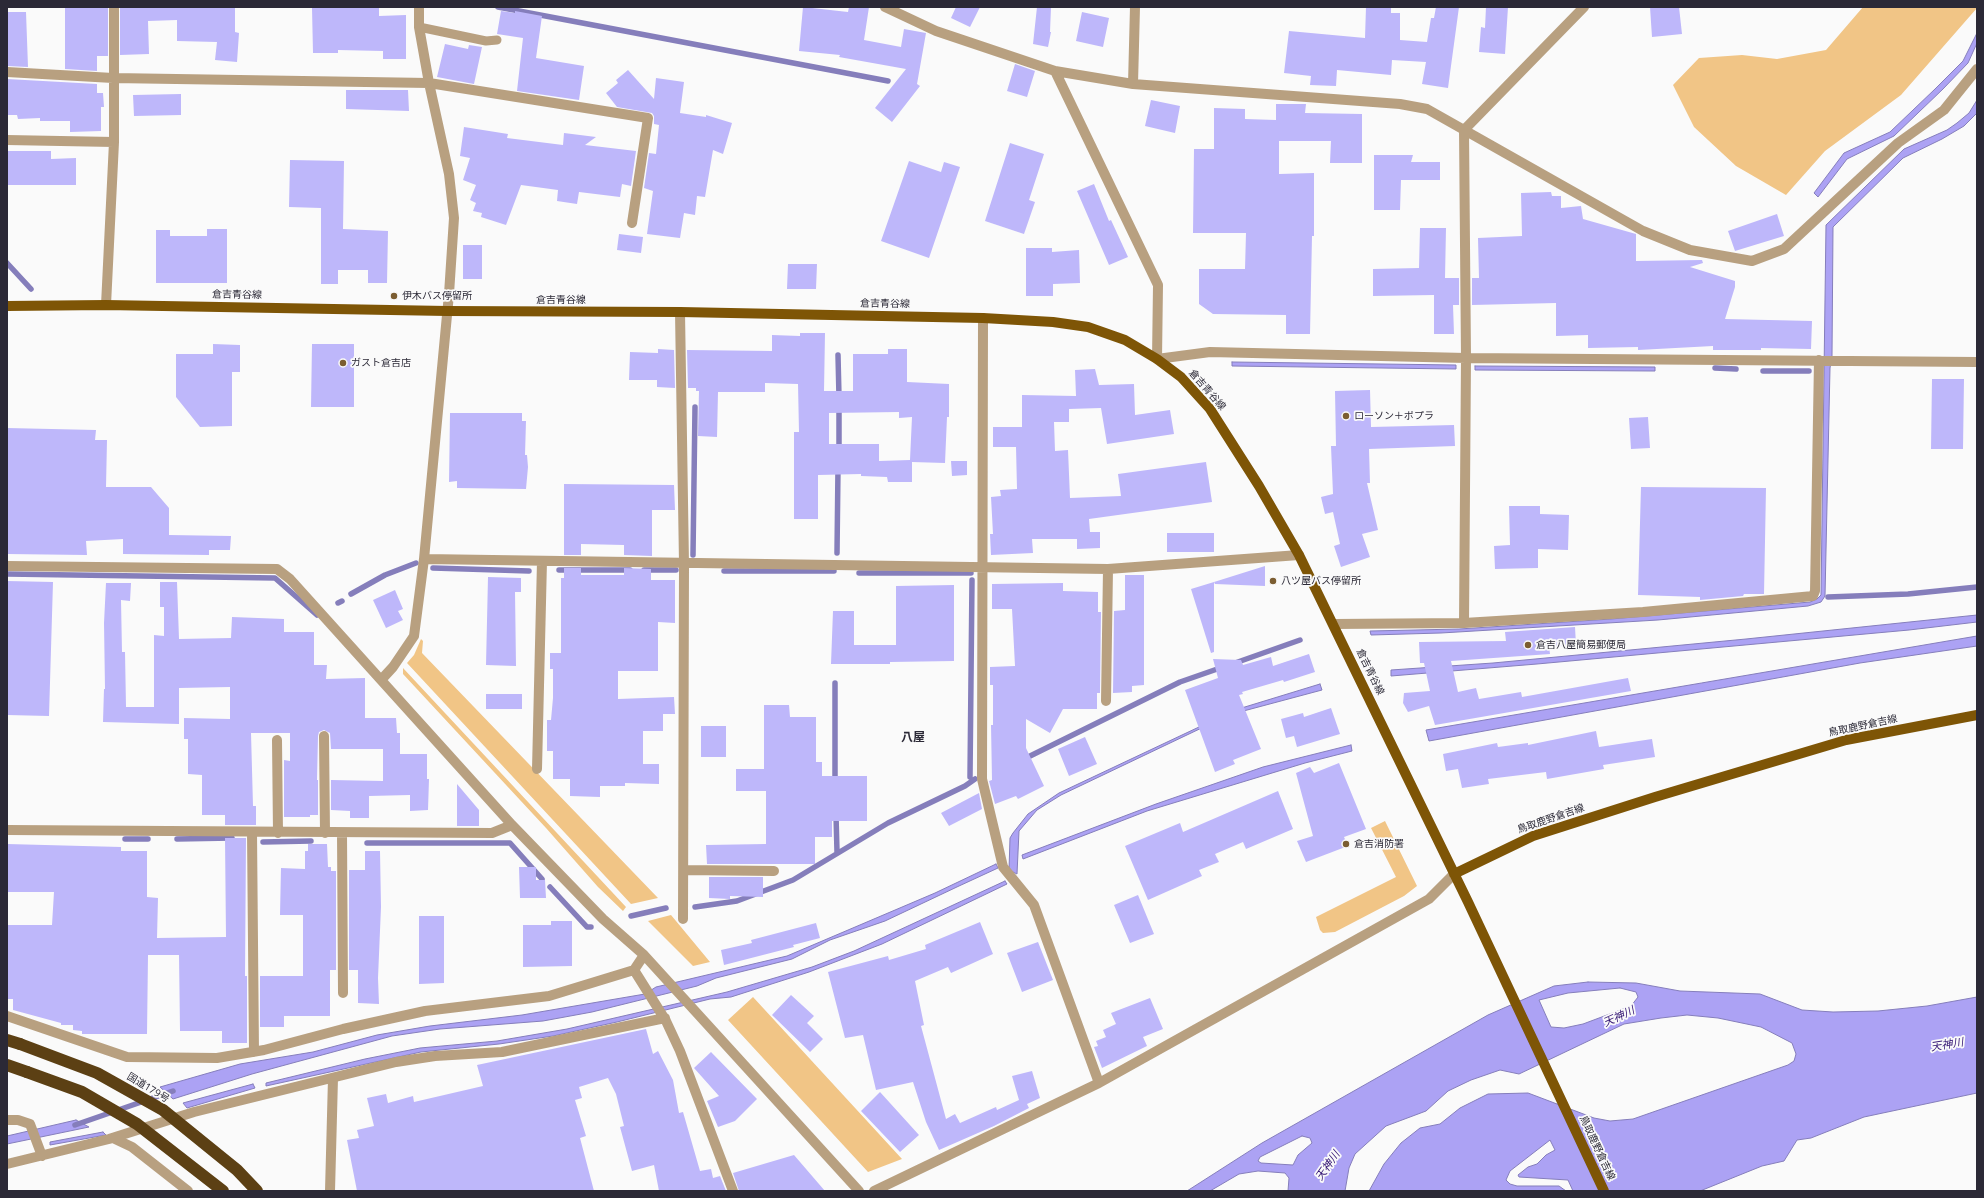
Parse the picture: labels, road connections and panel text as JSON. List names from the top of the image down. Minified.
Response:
{"streets":{"highway":["国道179号"],"main road":["倉吉青谷線","鳥取鹿野倉吉線"]},"crossings":[["倉吉青谷線","鳥取鹿野倉吉線"]],"districts":["八屋"],"water":["天神川"],"places":["伊木バス停留所","ガスト倉吉店","ローソン＋ポプラ","八ツ屋バス停留所","倉吉八屋簡易郵便局","倉吉消防署"]}
